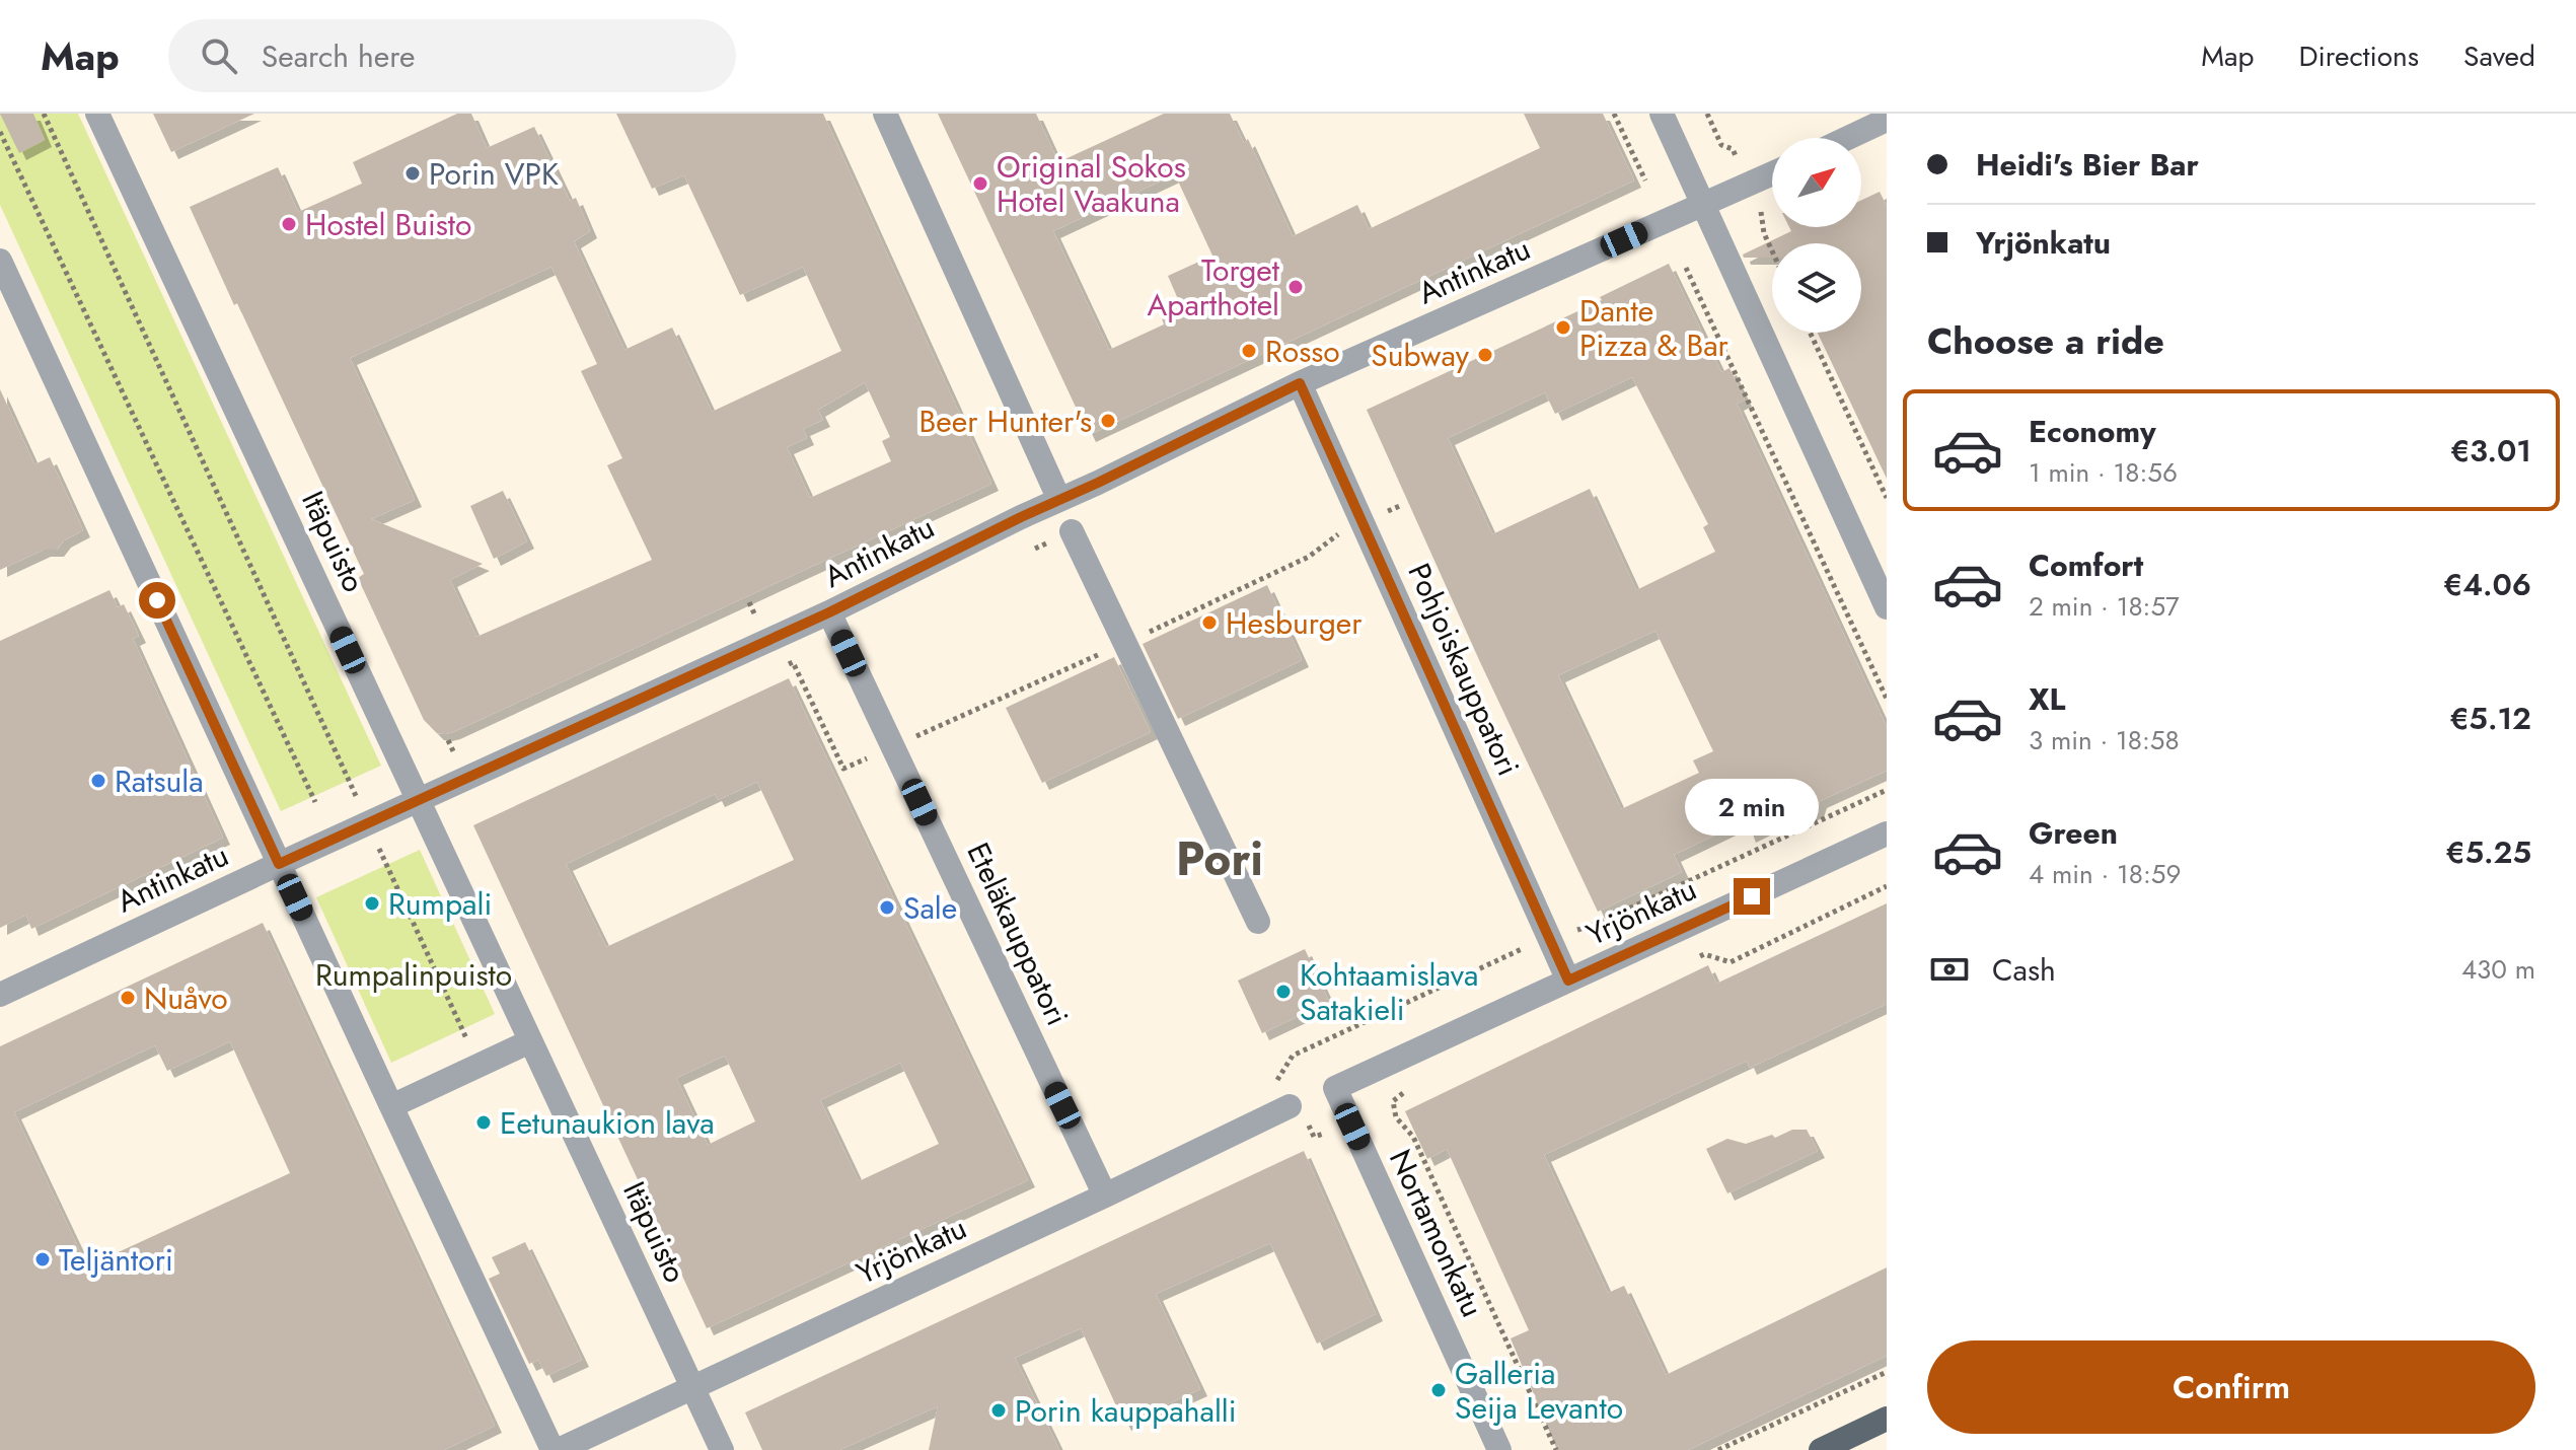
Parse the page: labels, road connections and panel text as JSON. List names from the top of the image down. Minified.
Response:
{"streets":{"street":["Antinkatu","Itäpuisto","Pohjoiskauppatori","Yrjönkatu","Eteläkauppatori","Nortamonkatu"]},"crossings":[["Antinkatu","Itäpuisto"],["Antinkatu","Pohjoiskauppatori"],["Antinkatu","Eteläkauppatori"],["Itäpuisto","Yrjönkatu"],["Pohjoiskauppatori","Yrjönkatu"],["Yrjönkatu","Eteläkauppatori"],["Yrjönkatu","Nortamonkatu"]],"districts":["Pori"],"parks":["Rumpalinpuisto"],"places":["Porin VPK","Original Sokos Hotel Vaakuna","Hostel Buisto","Torget Aparthotel","Dante Pizza & Bar","Rosso","Subway","Beer Hunter's","Hesburger","Ratsula","Rumpali","Sale","Kohtaamislava Satakieli","Nuåvo","Eetunaukion lava","Teljäntori","Galleria Seija Levanto","Porin kauppahalli"],"north":"top right","page":{"header":"Map","search":"Search here","nav":["Map","Directions","Saved"],"banner":["Heidi's Bier Bar","Yrjönkatu"],"heading":"Choose a ride","list":[{"name":"Economy","note":"1 min · 18:56","value":"€3.01"},{"name":"Comfort","note":"2 min · 18:57","value":"€4.06"},{"name":"XL","note":"3 min · 18:58","value":"€5.12"},{"name":"Green","note":"4 min · 18:59","value":"€5.25"}],"bubble":"2 min","pay":["Cash","430 m"],"buttons":"Confirm"}}
